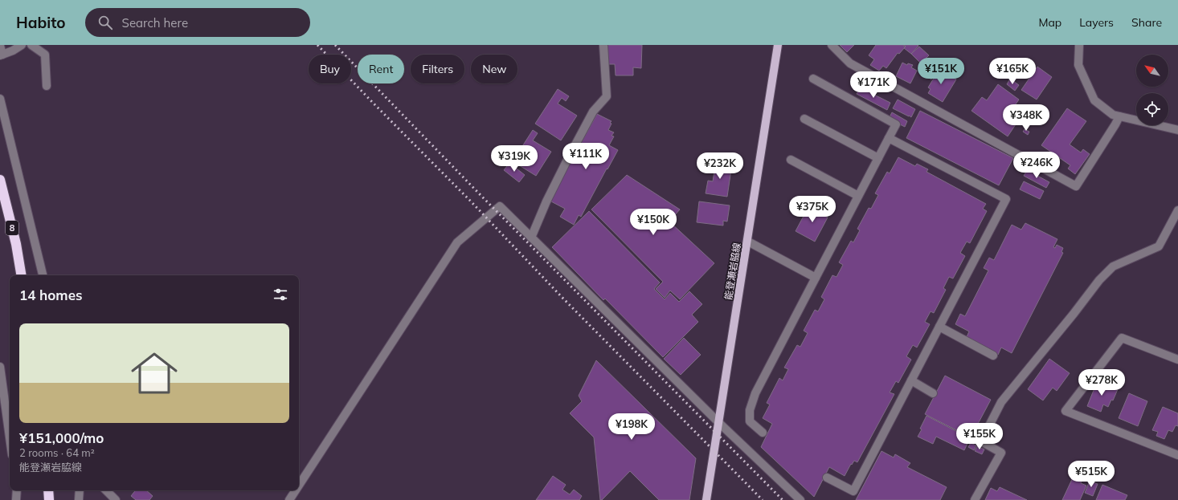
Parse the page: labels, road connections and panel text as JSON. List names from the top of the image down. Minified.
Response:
{"streets":{"highway":["8"],"main road":["能登瀬岩脇線"]},"north":"top left","page":{"header":"Habito","search":"Search here","nav":["Map","Layers","Share"],"chip":["Buy","Rent","Filters","New"],"price":["¥151K","¥165K","¥171K","¥348K","¥111K","¥319K","¥246K","¥232K","¥375K","¥150K","¥278K","¥198K","¥155K","¥515K"],"heading":"14 homes","list":[{"name":"¥151,000/mo","note":"2 rooms · 64 m² · 能登瀬岩脇線"}]}}
